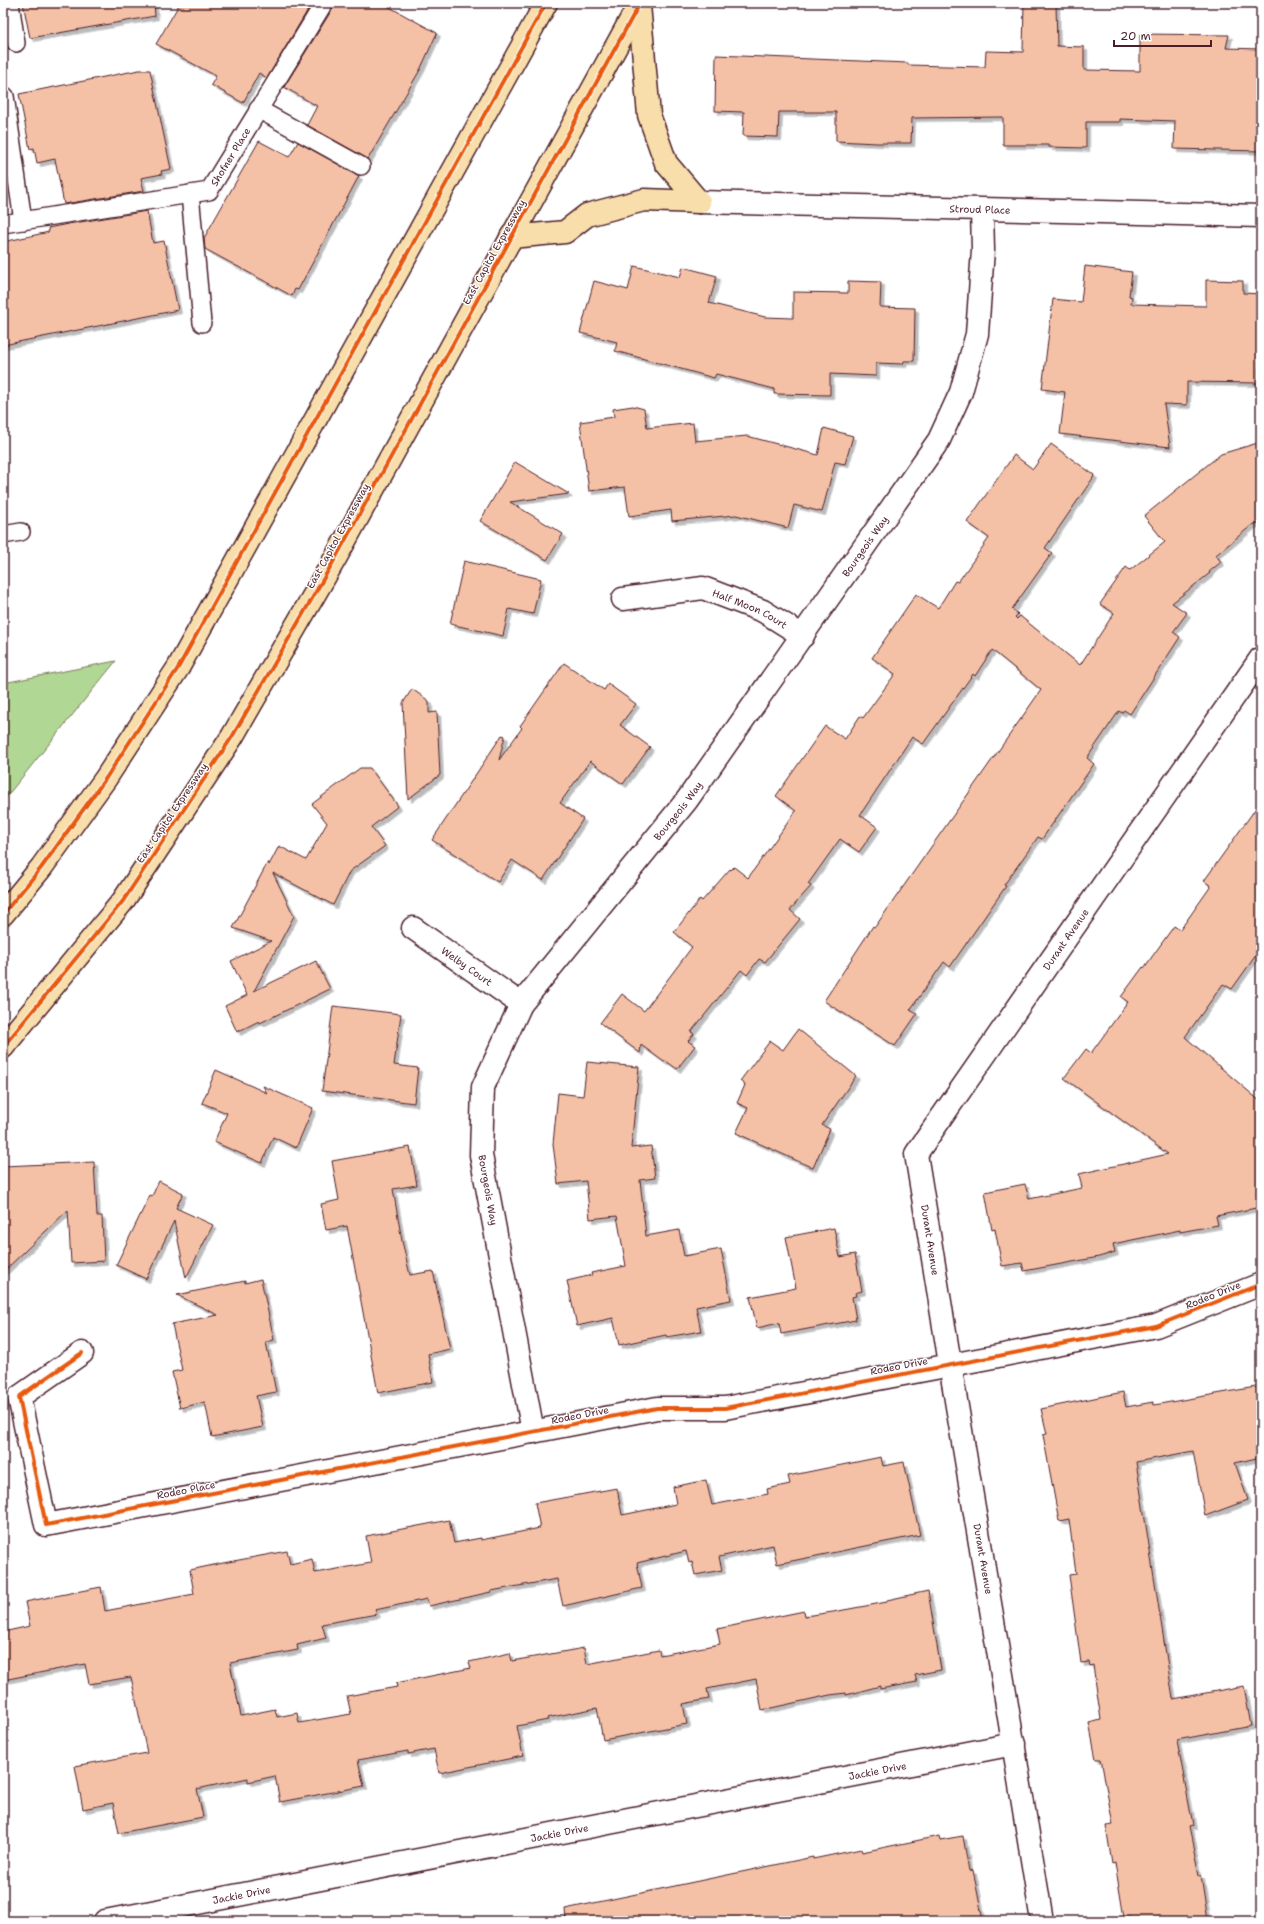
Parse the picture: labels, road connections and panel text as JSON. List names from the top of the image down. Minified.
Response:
{"streets":{"highway":["East Capitol Expressway"],"street":["Stroud Place","Bourgeois Way","Half Moon Court","Durant Avenue","Welby Court","Rodeo Drive","Rodeo Place","Jackie Drive"],"lane":["Shofner Place"]},"crossings":[["Stroud Place","Bourgeois Way"],["Bourgeois Way","Half Moon Court"],["Bourgeois Way","Welby Court"],["Bourgeois Way","Rodeo Drive"],["Bourgeois Way","Rodeo Place"],["Durant Avenue","Rodeo Drive"],["Durant Avenue","Jackie Drive"],["Rodeo Drive","Rodeo Place"]],"scale_bar":"20 m"}
